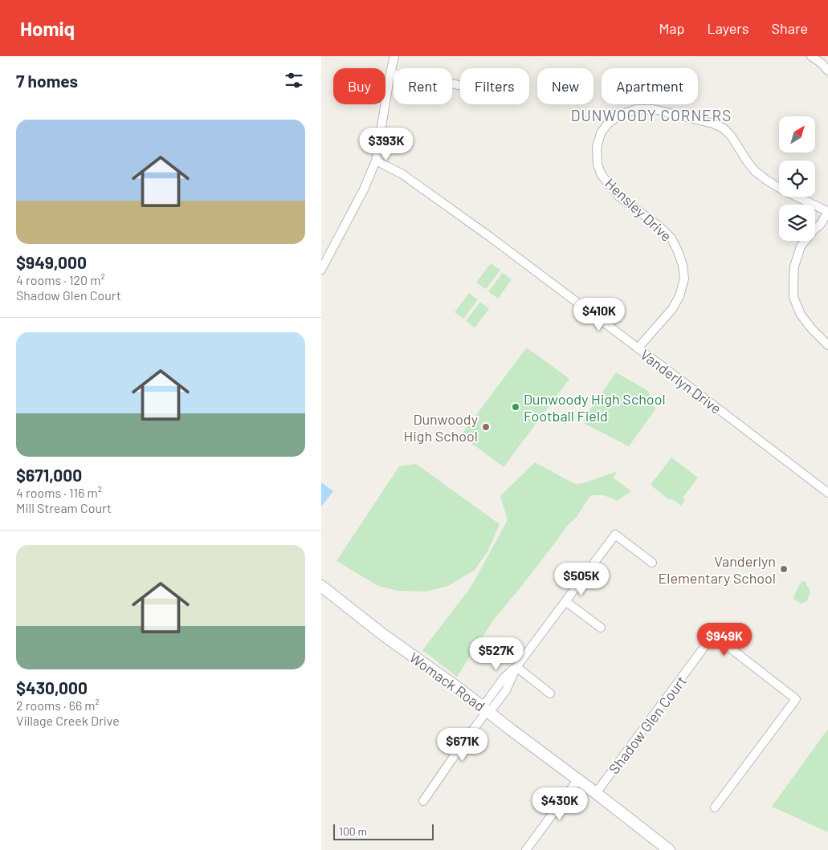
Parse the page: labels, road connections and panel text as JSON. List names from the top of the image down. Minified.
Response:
{"streets":{"street":["Hensley Drive","Vanderlyn Drive","Womack Road","Shadow Glen Court"]},"crossings":[["Hensley Drive","Vanderlyn Drive"],["Womack Road","Shadow Glen Court"]],"districts":["DUNWOODY CORNERS"],"places":["Dunwoody High School Football Field","Dunwoody High School","Vanderlyn Elementary School"],"scale_bar":"100 m","north":"top right","page":{"header":"Homiq","nav":["Map","Layers","Share"],"heading":"7 homes","chip":["Buy","Rent","Filters","New","Apartment"],"list":[{"name":"$949,000","note":"4 rooms · 120 m² · Shadow Glen Court"},{"name":"$671,000","note":"4 rooms · 116 m² · Mill Stream Court"},{"name":"$430,000","note":"2 rooms · 66 m² · Village Creek Drive"}],"price":["$393K","$410K","$505K","$949K","$527K","$671K","$430K"],"scale":"100 m"}}
